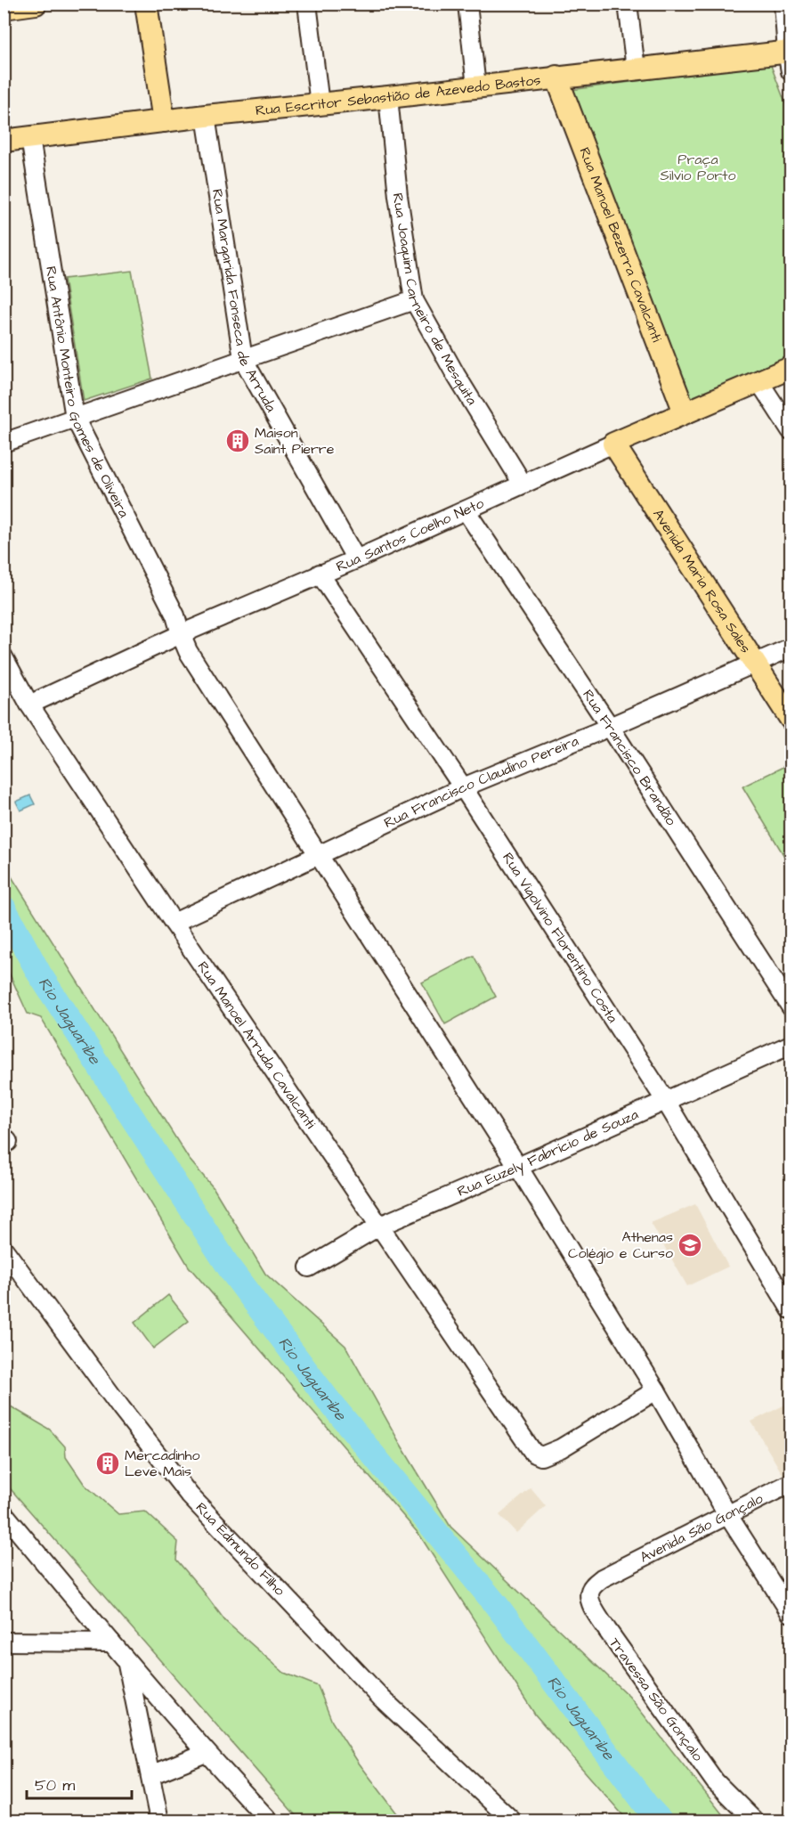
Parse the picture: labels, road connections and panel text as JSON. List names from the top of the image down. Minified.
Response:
{"streets":{"main road":["Rua Escritor Sebastião de Azevedo Bastos","Rua Manoel Bezerra Cavalcanti","Rua Santos Coelho Neto","Avenida Maria Rosa Sales"],"street":["Rua Joaquim Carneiro de Mesquita","Rua Margarida Fonseca de Arruda","Rua Antônio Monteiro Gomes de Oliveira","Rua Francisco Brandão","Rua Francisco Claudino Pereira","Rua Vigolvino Florentino Costa","Rua Manoel Arruda Cavalcanti","Rua Euzely Fabrício de Souza","Avenida São Gonçalo","Rua Edmundo Filho","Travessa São Gonçalo"]},"crossings":[["Rua Escritor Sebastião de Azevedo Bastos","Rua Manoel Bezerra Cavalcanti"],["Rua Escritor Sebastião de Azevedo Bastos","Rua Joaquim Carneiro de Mesquita"],["Rua Escritor Sebastião de Azevedo Bastos","Rua Margarida Fonseca de Arruda"],["Rua Escritor Sebastião de Azevedo Bastos","Rua Antônio Monteiro Gomes de Oliveira"],["Rua Manoel Bezerra Cavalcanti","Rua Santos Coelho Neto"],["Rua Joaquim Carneiro de Mesquita","Rua Santos Coelho Neto"],["Rua Margarida Fonseca de Arruda","Rua Santos Coelho Neto"],["Rua Antônio Monteiro Gomes de Oliveira","Rua Santos Coelho Neto"],["Rua Antônio Monteiro Gomes de Oliveira","Rua Francisco Claudino Pereira"],["Rua Antônio Monteiro Gomes de Oliveira","Rua Manoel Arruda Cavalcanti"],["Rua Antônio Monteiro Gomes de Oliveira","Rua Euzely Fabrício de Souza"],["Rua Antônio Monteiro Gomes de Oliveira","Avenida São Gonçalo"],["Rua Santos Coelho Neto","Avenida Maria Rosa Sales"],["Rua Santos Coelho Neto","Rua Francisco Brandão"],["Rua Santos Coelho Neto","Rua Vigolvino Florentino Costa"],["Rua Santos Coelho Neto","Rua Manoel Arruda Cavalcanti"],["Avenida Maria Rosa Sales","Rua Francisco Claudino Pereira"],["Rua Francisco Brandão","Rua Francisco Claudino Pereira"],["Rua Francisco Claudino Pereira","Rua Vigolvino Florentino Costa"],["Rua Francisco Claudino Pereira","Rua Manoel Arruda Cavalcanti"],["Rua Vigolvino Florentino Costa","Rua Euzely Fabrício de Souza"],["Rua Manoel Arruda Cavalcanti","Rua Euzely Fabrício de Souza"],["Avenida São Gonçalo","Travessa São Gonçalo"]],"water":["Rio Jaguaribe"],"parks":["Praça Silvio Porto"],"places":{"building":["Maison Saint Pierre","Mercadinho Leve Mais"],"school or university":["Athenas Colégio e Curso"]},"scale_bar":"50 m"}
